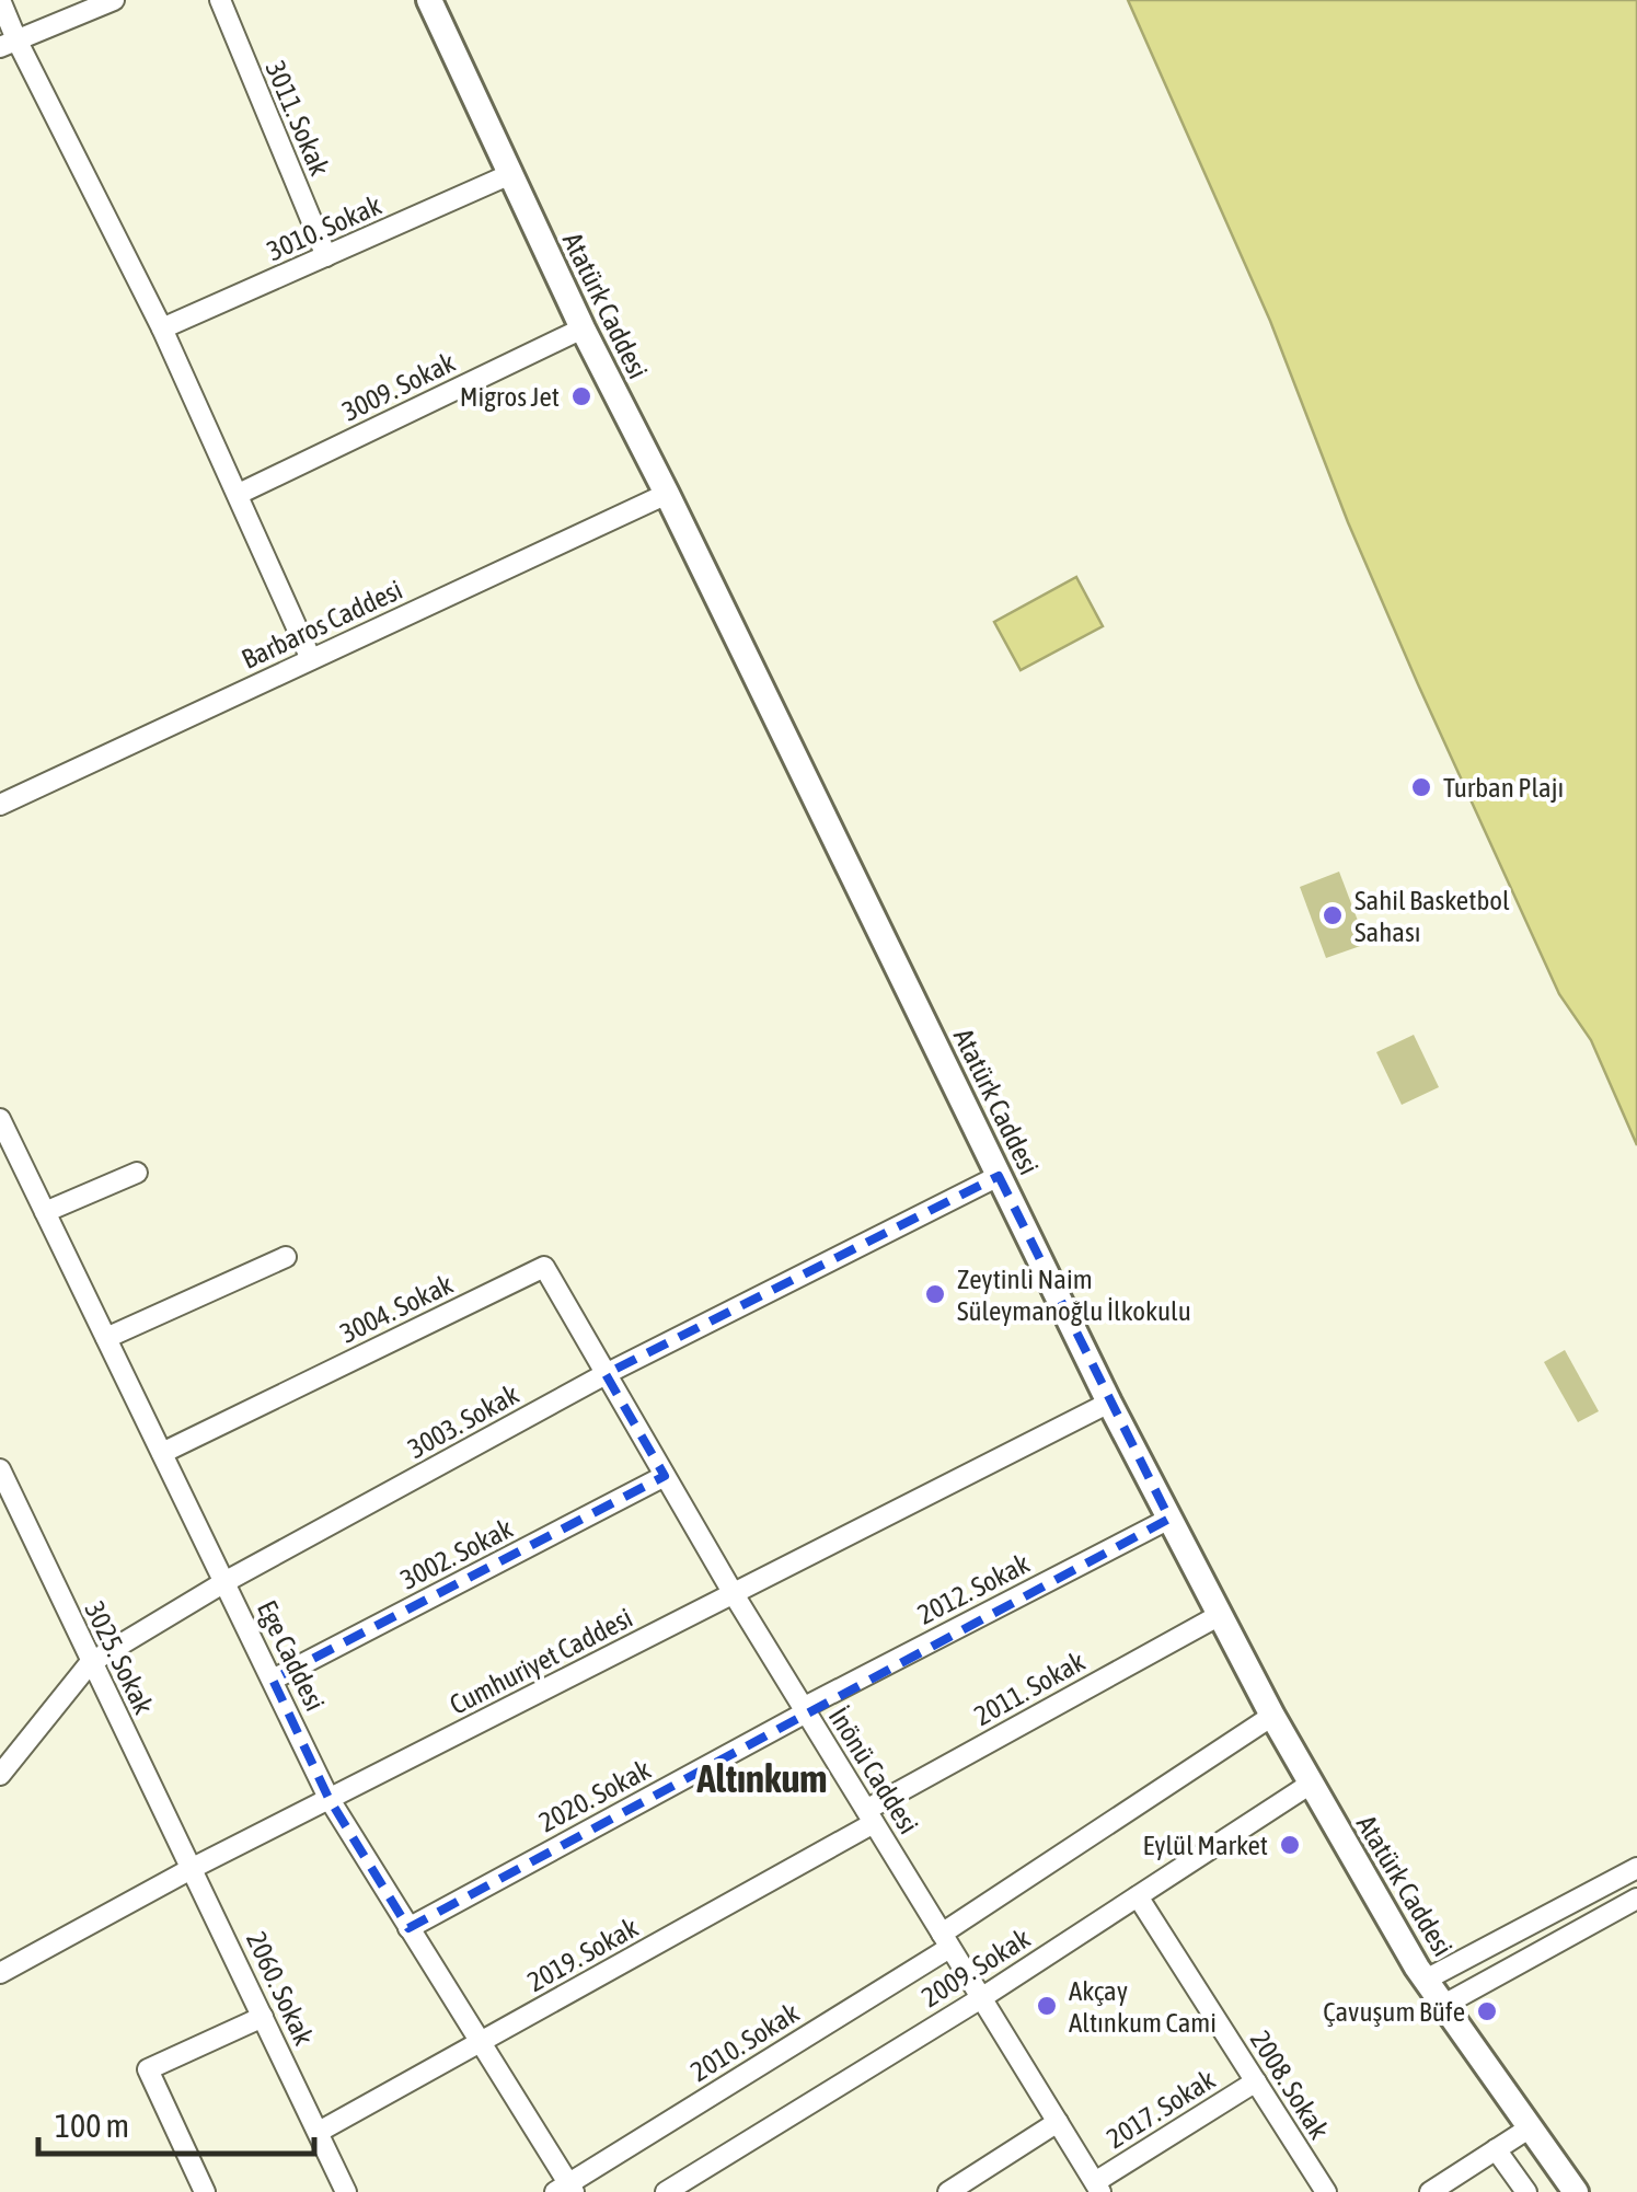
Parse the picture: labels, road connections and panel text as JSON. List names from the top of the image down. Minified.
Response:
{"streets":{"main road":["Atatürk Caddesi"],"street":["3011. Sokak","3010. Sokak","3009. Sokak","Barbaros Caddesi","3004. Sokak","3003. Sokak","3002. Sokak","2012. Sokak","Ege Caddesi","3025. Sokak","Cumhuriyet Caddesi","2011. Sokak","İnönü Caddesi","2020. Sokak","2019. Sokak","2009. Sokak","2060. Sokak","2010. Sokak","2008. Sokak","2017. Sokak"]},"crossings":[["3011. Sokak","3010. Sokak"],["3010. Sokak","Atatürk Caddesi"],["Atatürk Caddesi","3009. Sokak"],["Atatürk Caddesi","Barbaros Caddesi"],["Atatürk Caddesi","3003. Sokak"],["Atatürk Caddesi","2012. Sokak"],["Atatürk Caddesi","Cumhuriyet Caddesi"],["Atatürk Caddesi","2011. Sokak"],["Atatürk Caddesi","2009. Sokak"],["Atatürk Caddesi","2010. Sokak"],["3004. Sokak","3003. Sokak"],["3004. Sokak","Ege Caddesi"],["3004. Sokak","İnönü Caddesi"],["3003. Sokak","Ege Caddesi"],["3003. Sokak","3025. Sokak"],["3003. Sokak","İnönü Caddesi"],["3002. Sokak","Ege Caddesi"],["3002. Sokak","İnönü Caddesi"],["2012. Sokak","İnönü Caddesi"],["2012. Sokak","2020. Sokak"],["Ege Caddesi","Cumhuriyet Caddesi"],["Ege Caddesi","2020. Sokak"],["Ege Caddesi","2019. Sokak"],["Ege Caddesi","2010. Sokak"],["3025. Sokak","Cumhuriyet Caddesi"],["3025. Sokak","2060. Sokak"],["Cumhuriyet Caddesi","İnönü Caddesi"],["Cumhuriyet Caddesi","2060. Sokak"],["2011. Sokak","İnönü Caddesi"],["2011. Sokak","2019. Sokak"],["İnönü Caddesi","2020. Sokak"],["İnönü Caddesi","2019. Sokak"],["İnönü Caddesi","2009. Sokak"],["İnönü Caddesi","2010. Sokak"],["İnönü Caddesi","2017. Sokak"],["2019. Sokak","2060. Sokak"],["2009. Sokak","2008. Sokak"],["2008. Sokak","2017. Sokak"]],"districts":["Altınkum"],"places":["Migros Jet","Turban Plajı","Sahil Basketbol Sahası","Zeytinli Naim Süleymanoğlu İlkokulu","Eylül Market","Akçay Altınkum Cami","Çavuşum Büfe"],"scale_bar":"100 m"}
